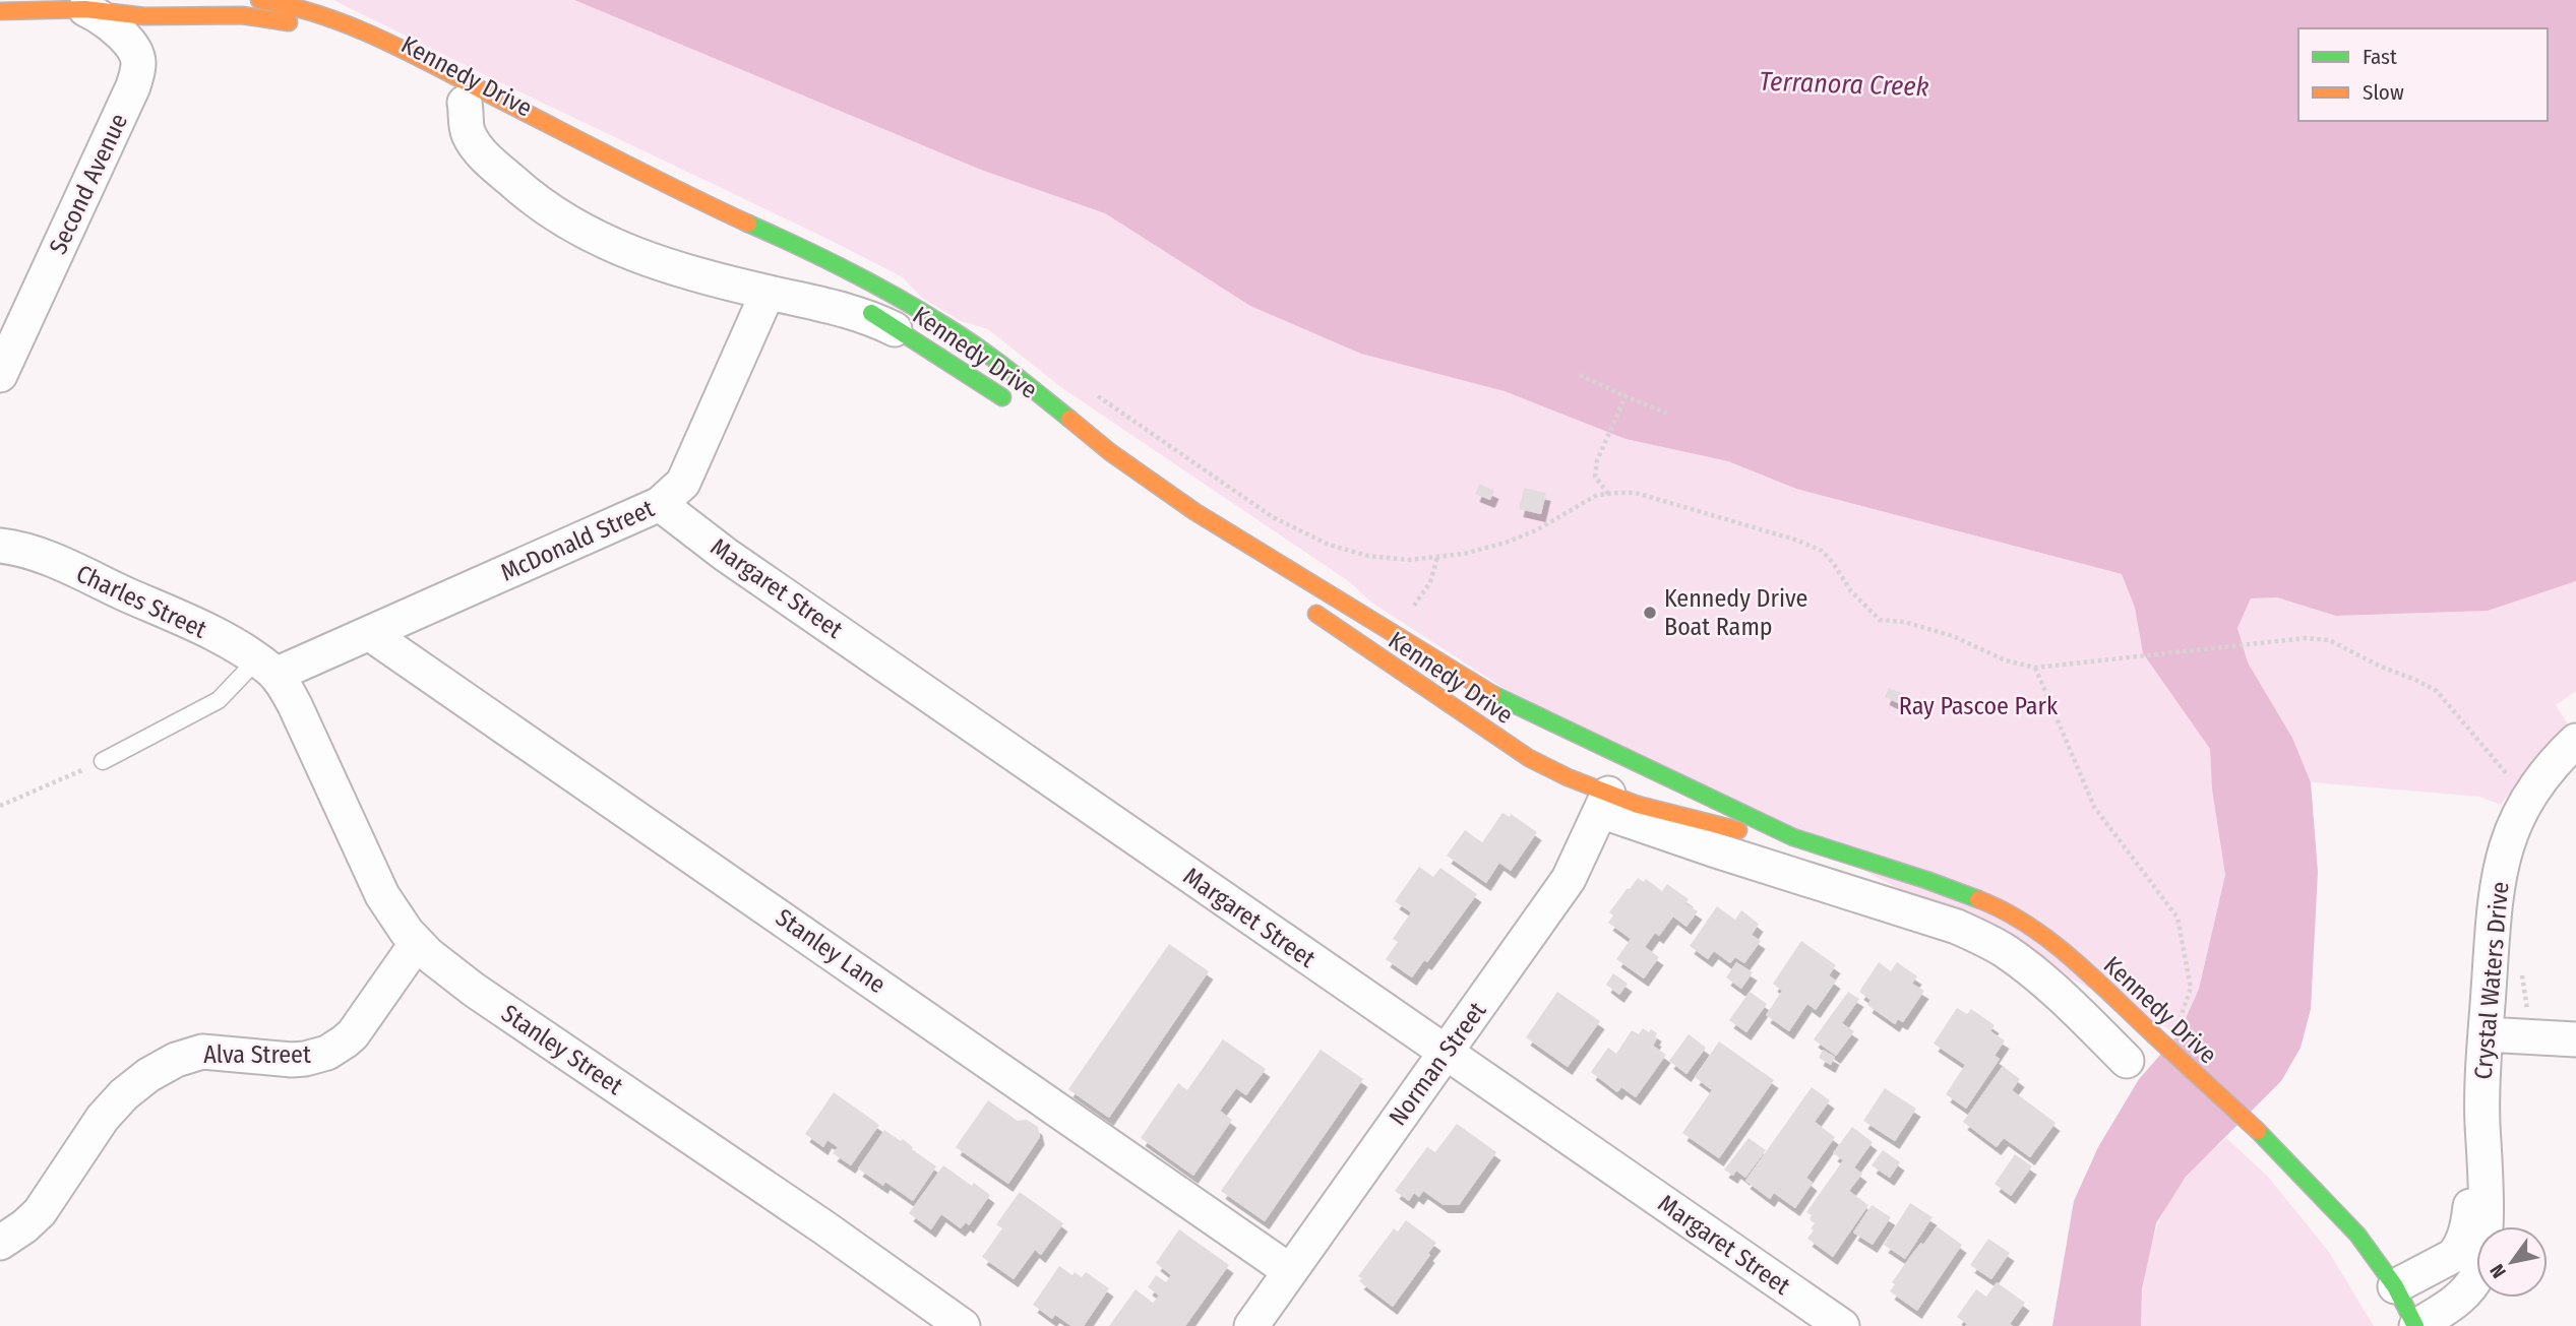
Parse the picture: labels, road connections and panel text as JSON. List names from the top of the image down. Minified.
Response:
{"streets":{"street":["Kennedy Drive","Second Avenue","McDonald Street","Margaret Street","Charles Street","Stanley Lane","Crystal Waters Drive","Stanley Street","Alva Street","Norman Street"]},"crossings":[["Kennedy Drive","Second Avenue"],["Kennedy Drive","Crystal Waters Drive"],["Kennedy Drive","Norman Street"],["McDonald Street","Margaret Street"],["McDonald Street","Charles Street"],["McDonald Street","Stanley Lane"],["McDonald Street","Stanley Street"],["Margaret Street","Norman Street"],["Charles Street","Stanley Street"],["Stanley Lane","Norman Street"],["Stanley Street","Alva Street"]],"water":["Terranora Creek"],"parks":["Ray Pascoe Park"],"places":["Kennedy Drive Boat Ramp"],"legend":["Fast","Slow"],"north":"bottom left"}
